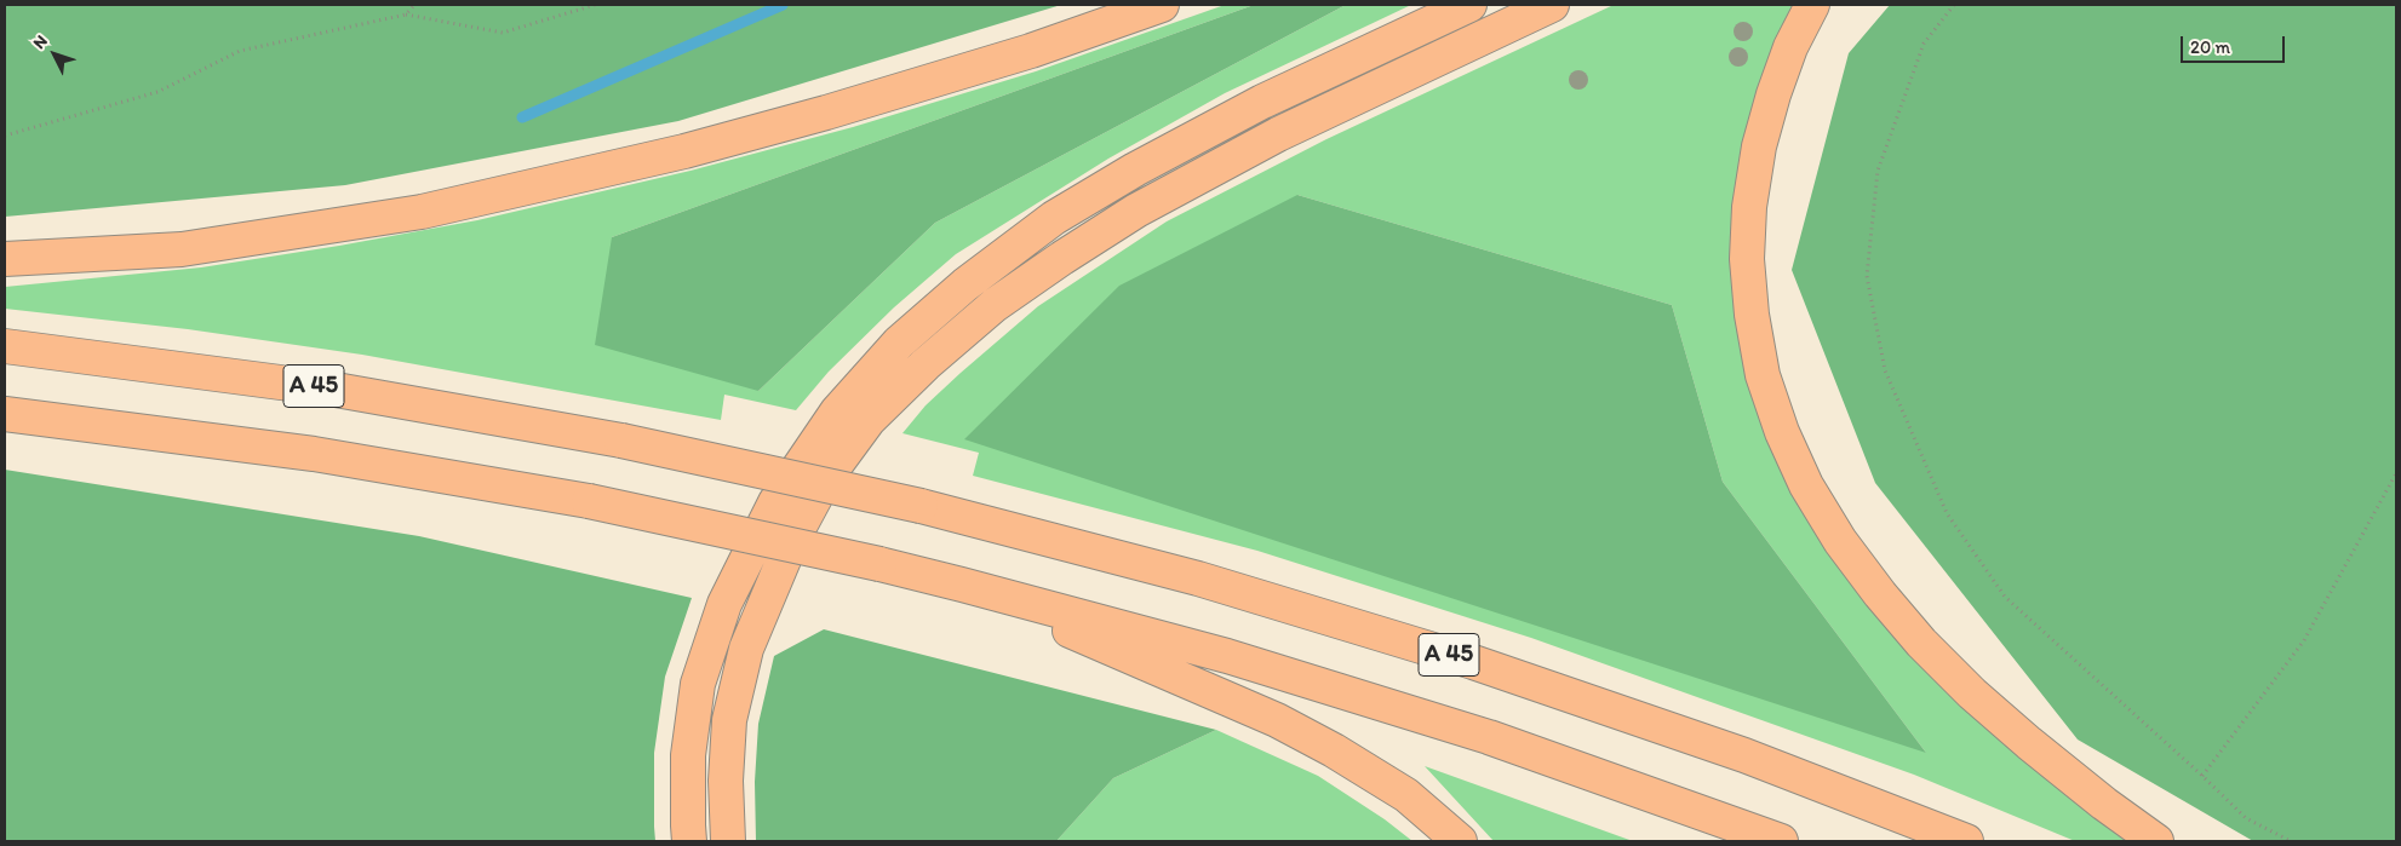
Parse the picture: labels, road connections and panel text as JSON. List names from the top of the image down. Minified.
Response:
{"streets":{"highway":["A 45"]},"scale_bar":"20 m","north":"top left"}
